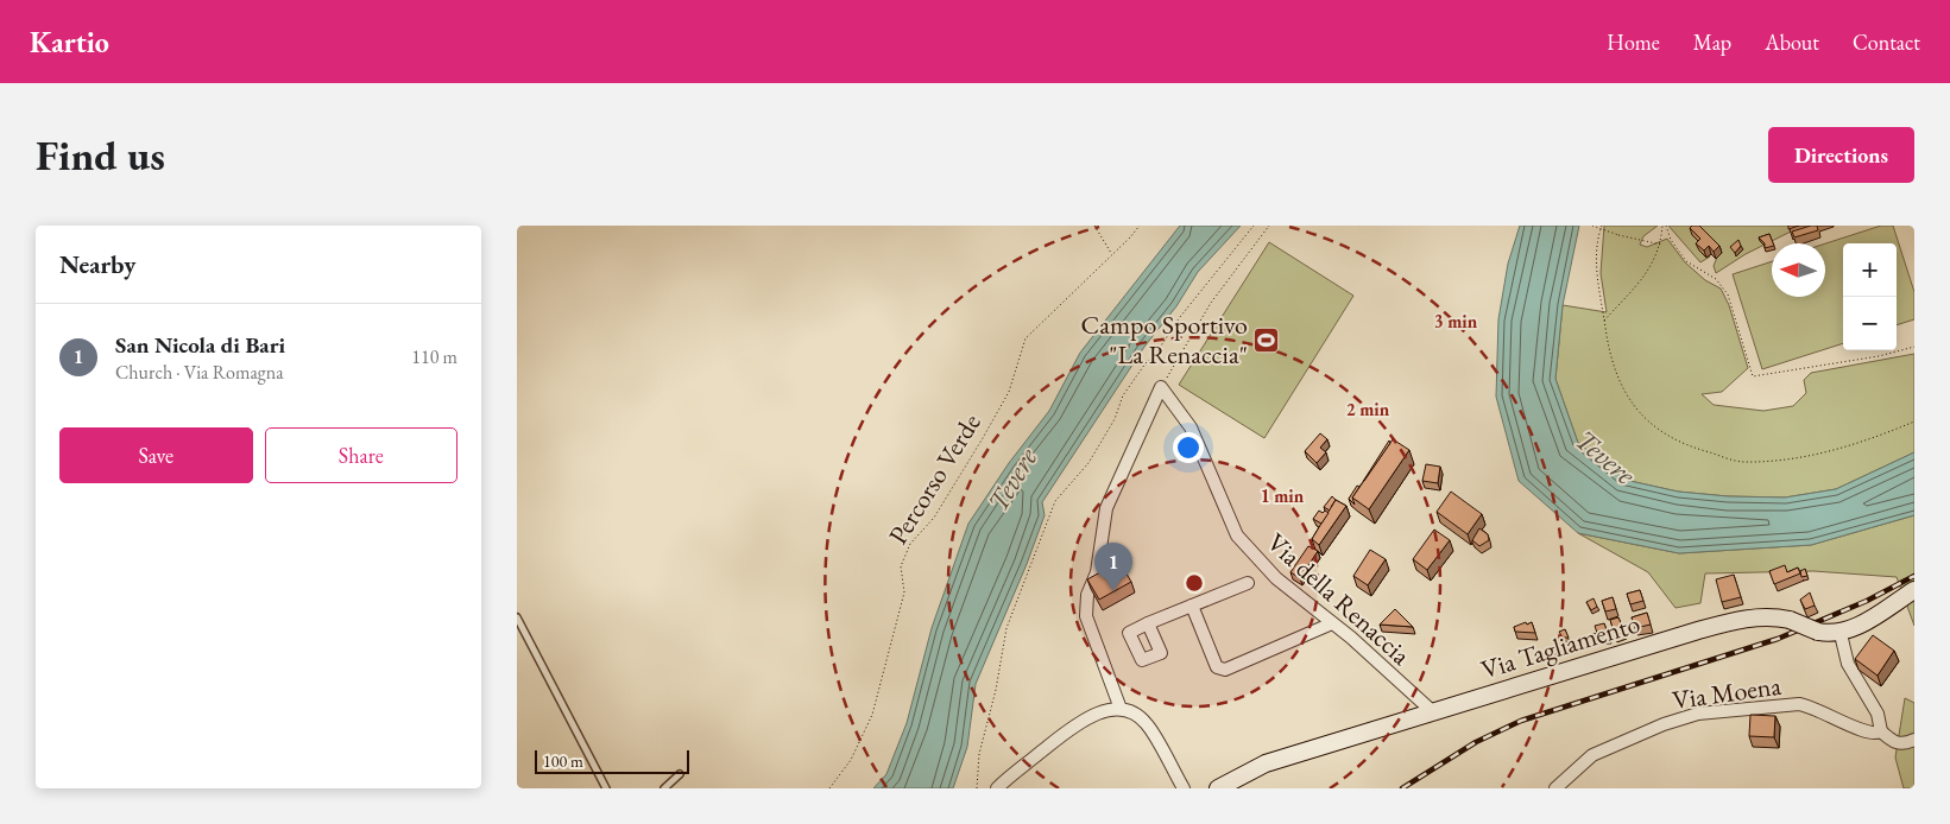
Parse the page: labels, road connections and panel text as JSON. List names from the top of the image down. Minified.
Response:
{"streets":{"street":["Via della Renaccia","Via Tagliamento","Via Moena"],"path":["Percorso Verde"]},"crossings":[["Via della Renaccia","Via Tagliamento"]],"water":["Tevere"],"places":{"sports":["Campo Sportivo \"La Renaccia\""]},"scale_bar":"100 m","north":"left","page":{"header":"Kartio","nav":["Home","Map","About","Contact"],"buttons":["Directions",["Save","Share"]],"title":"Find us","heading":"Nearby","map_buttons":["+","−"],"list":[{"mark":"1","name":"San Nicola di Bari","note":"Church · Via Romagna","value":"110 m"}],"pins":"1","scale":"100 m"},"rings":["3 min","2 min","1 min"]}
